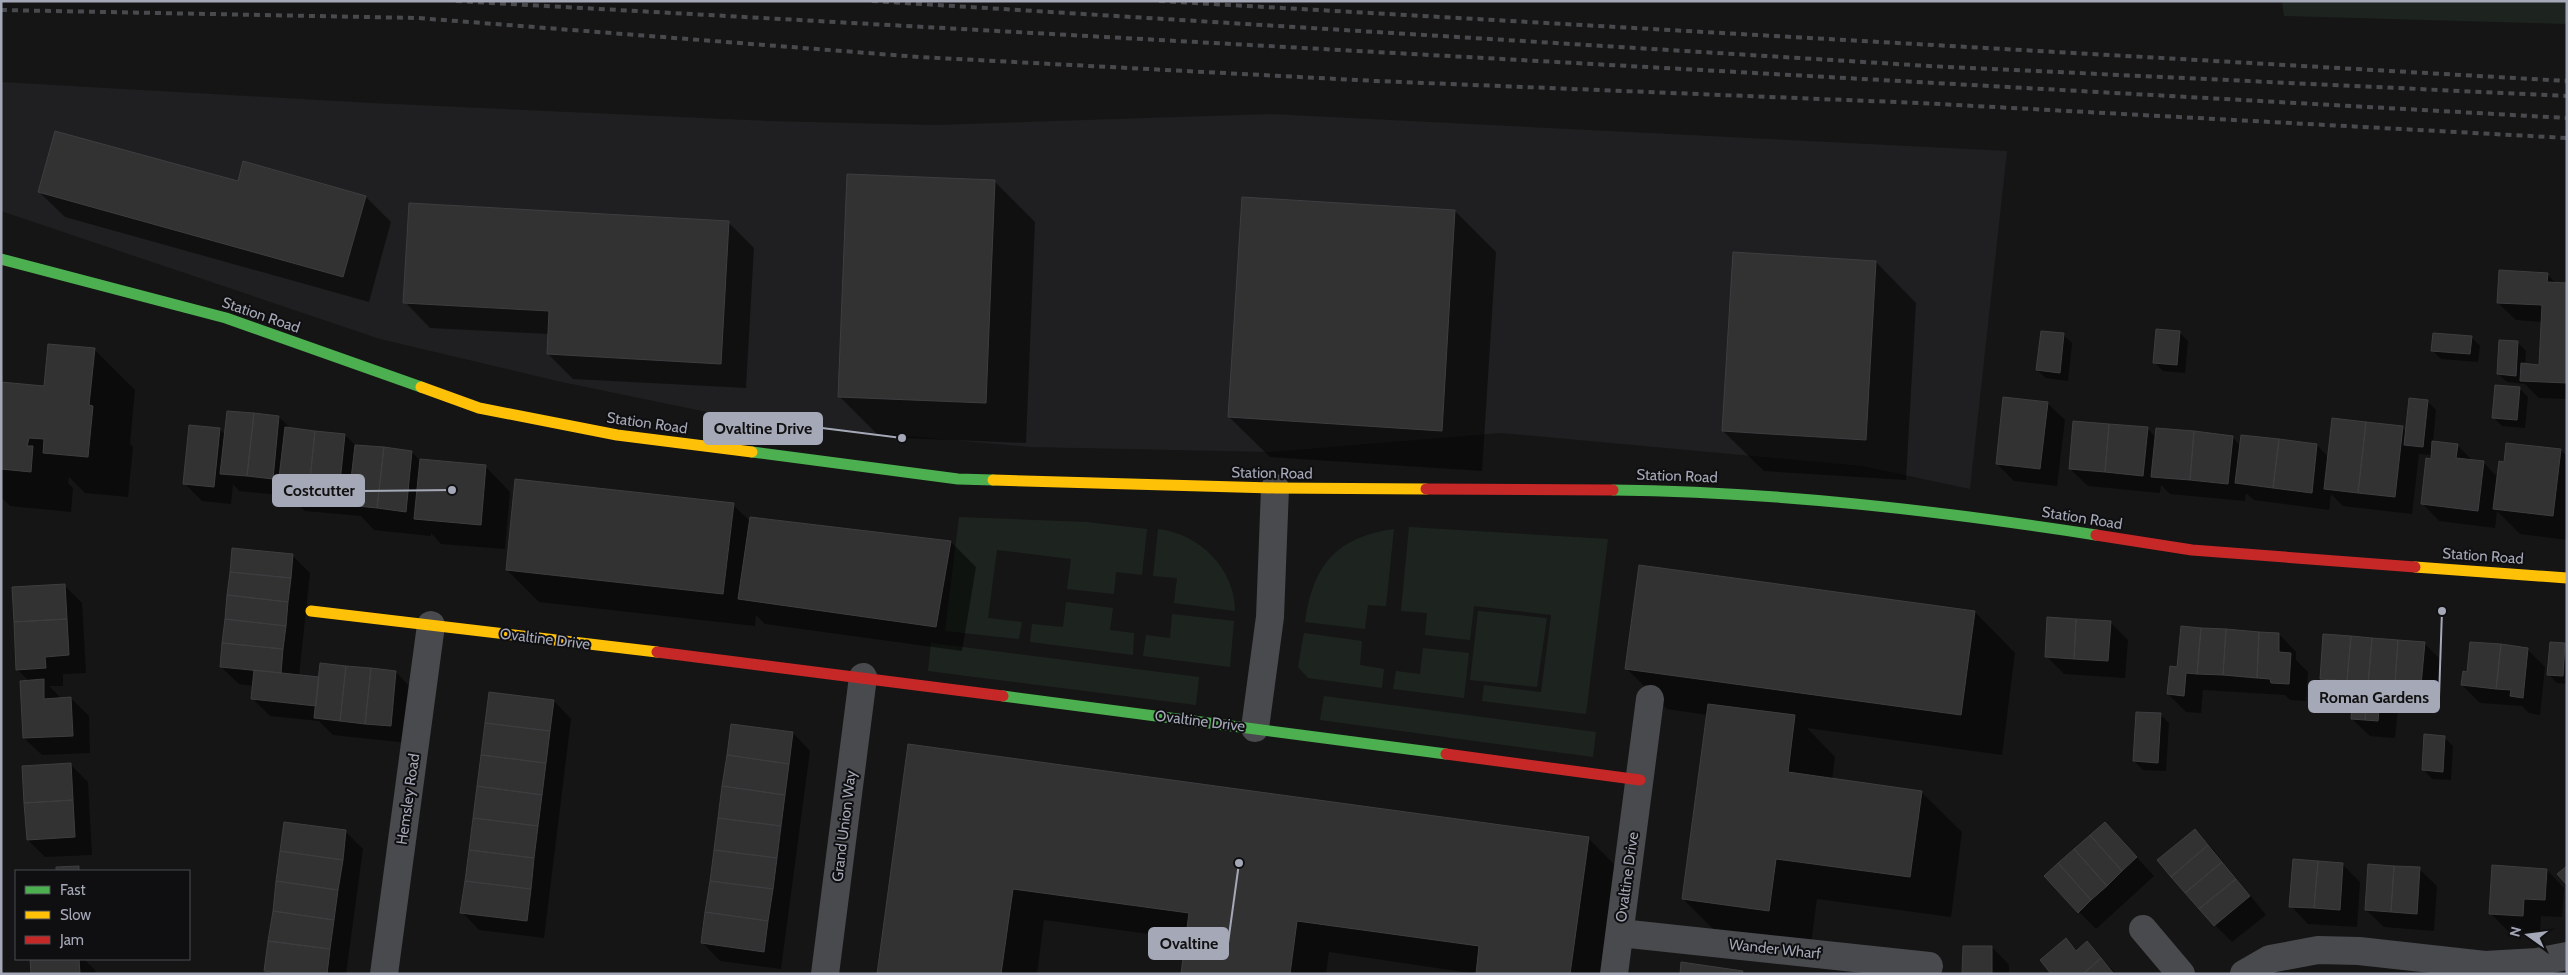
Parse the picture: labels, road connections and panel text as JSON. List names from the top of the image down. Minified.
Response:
{"streets":{"street":["Station Road","Ovaltine Drive","Hemsley Road","Grand Union Way","Wander Wharf"]},"crossings":[["Station Road","Ovaltine Drive"],["Ovaltine Drive","Hemsley Road"],["Ovaltine Drive","Grand Union Way"],["Ovaltine Drive","Wander Wharf"]],"places":["Ovaltine Drive","Costcutter","Roman Gardens","Ovaltine"],"legend":["Fast","Slow","Jam"],"north":"left"}
